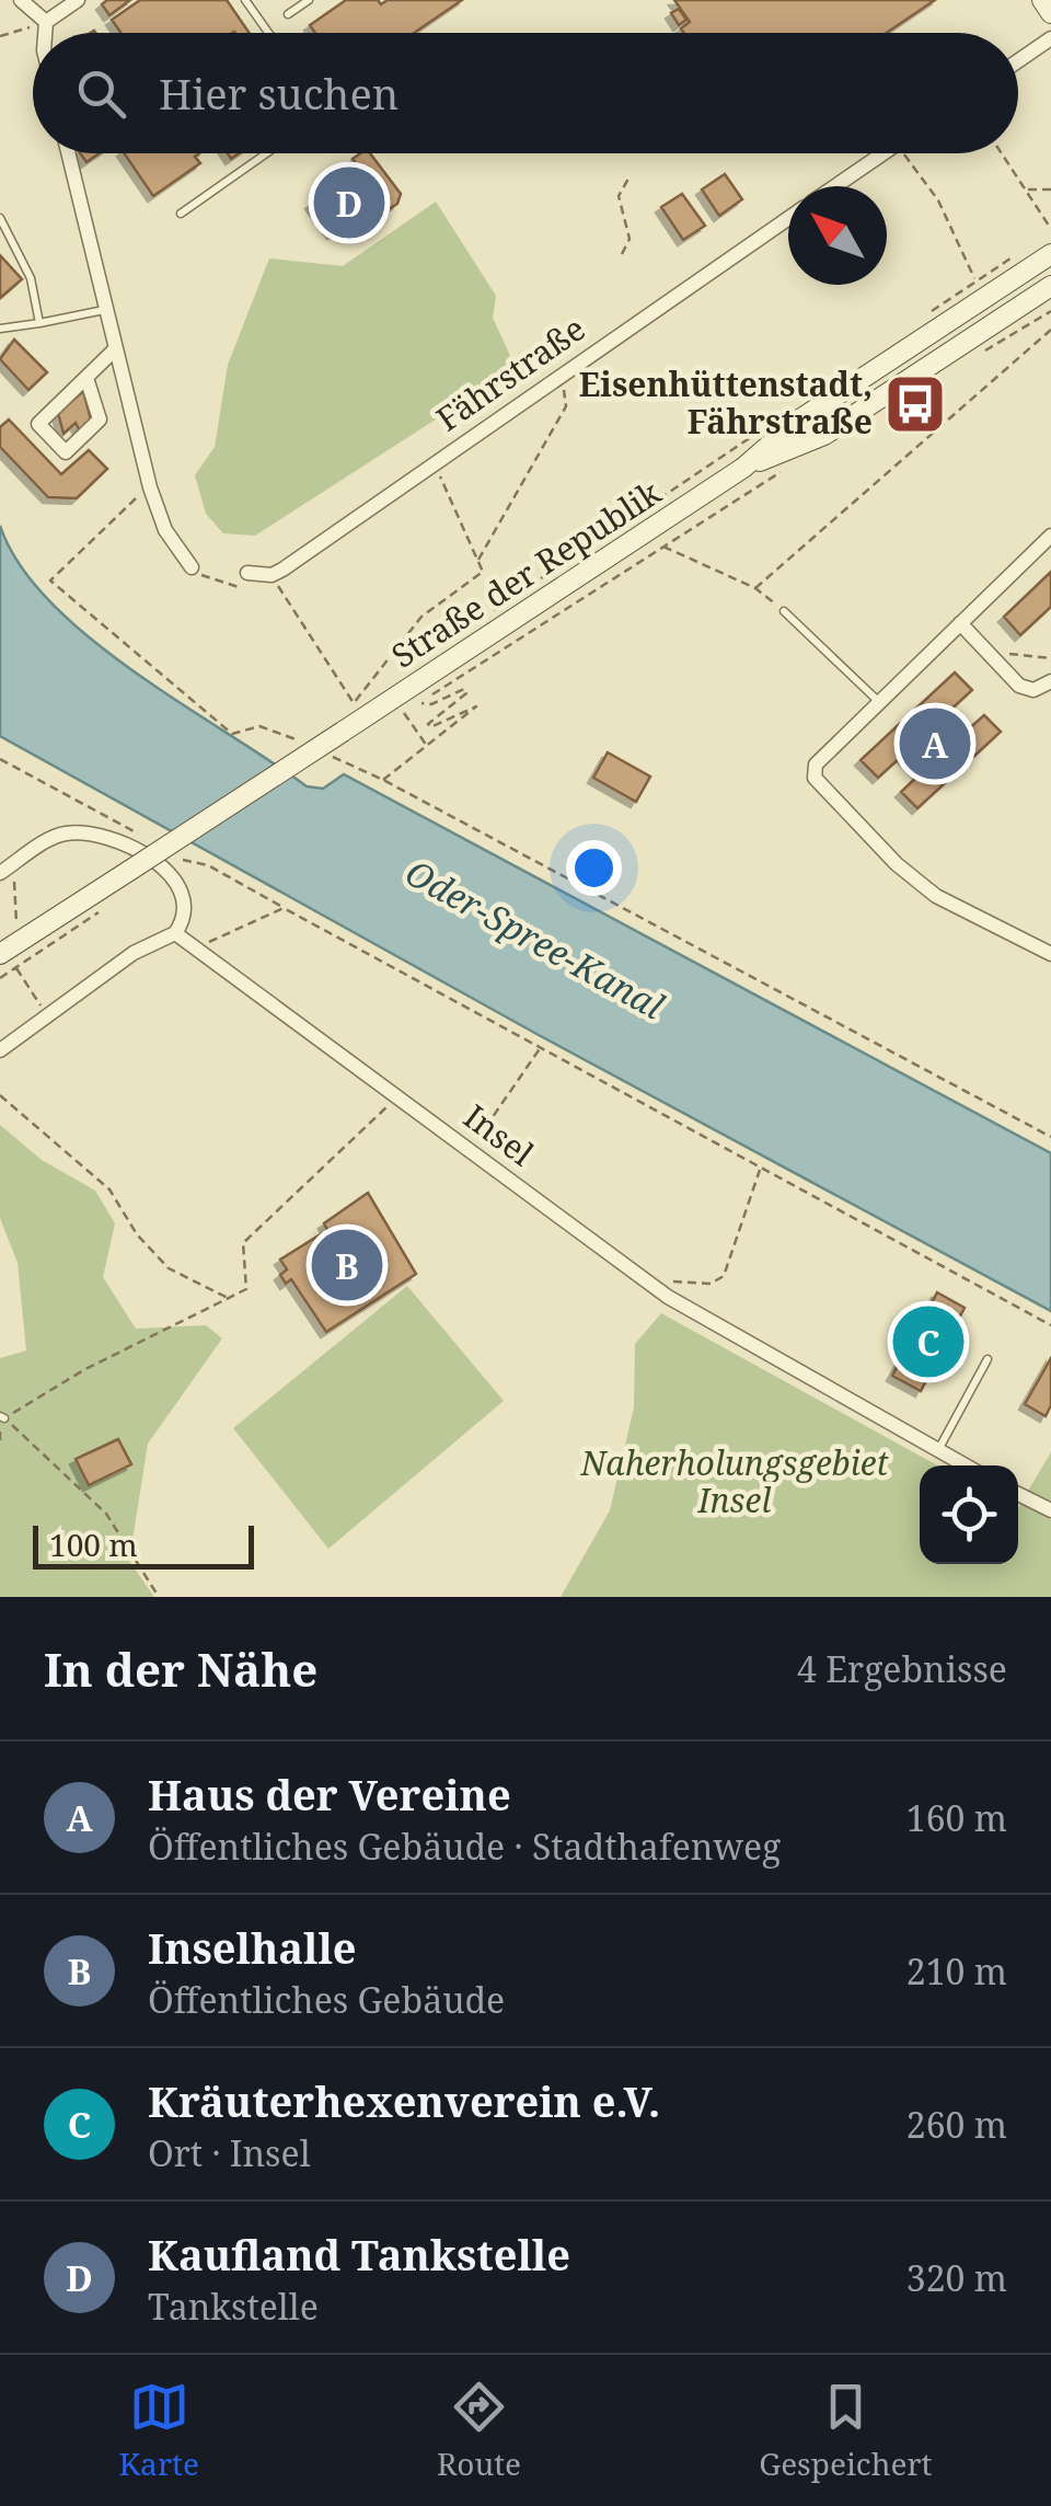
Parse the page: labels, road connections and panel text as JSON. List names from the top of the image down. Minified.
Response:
{"streets":{"main road":["Straße der Republik"],"street":["Fährstraße","Insel"]},"water":["Oder-Spree-Kanal"],"parks":["Naherholungsgebiet Insel"],"places":{"bus stop":["Eisenhüttenstadt, Fährstraße"]},"scale_bar":"100 m","north":"top left","page":{"search":"Hier suchen","pins":["D","A","B","C"],"scale":"100 m","heading":["In der Nähe","4 Ergebnisse"],"list":[{"mark":"A","name":"Haus der Vereine","note":"Öffentliches Gebäude · Stadthafenweg","value":"160 m"},{"mark":"B","name":"Inselhalle","note":"Öffentliches Gebäude","value":"210 m"},{"mark":"C","name":"Kräuterhexenverein e.V.","note":"Ort · Insel","value":"260 m"},{"mark":"D","name":"Kaufland Tankstelle","note":"Tankstelle","value":"320 m"}],"nav":["Karte","Route","Gespeichert"]}}
